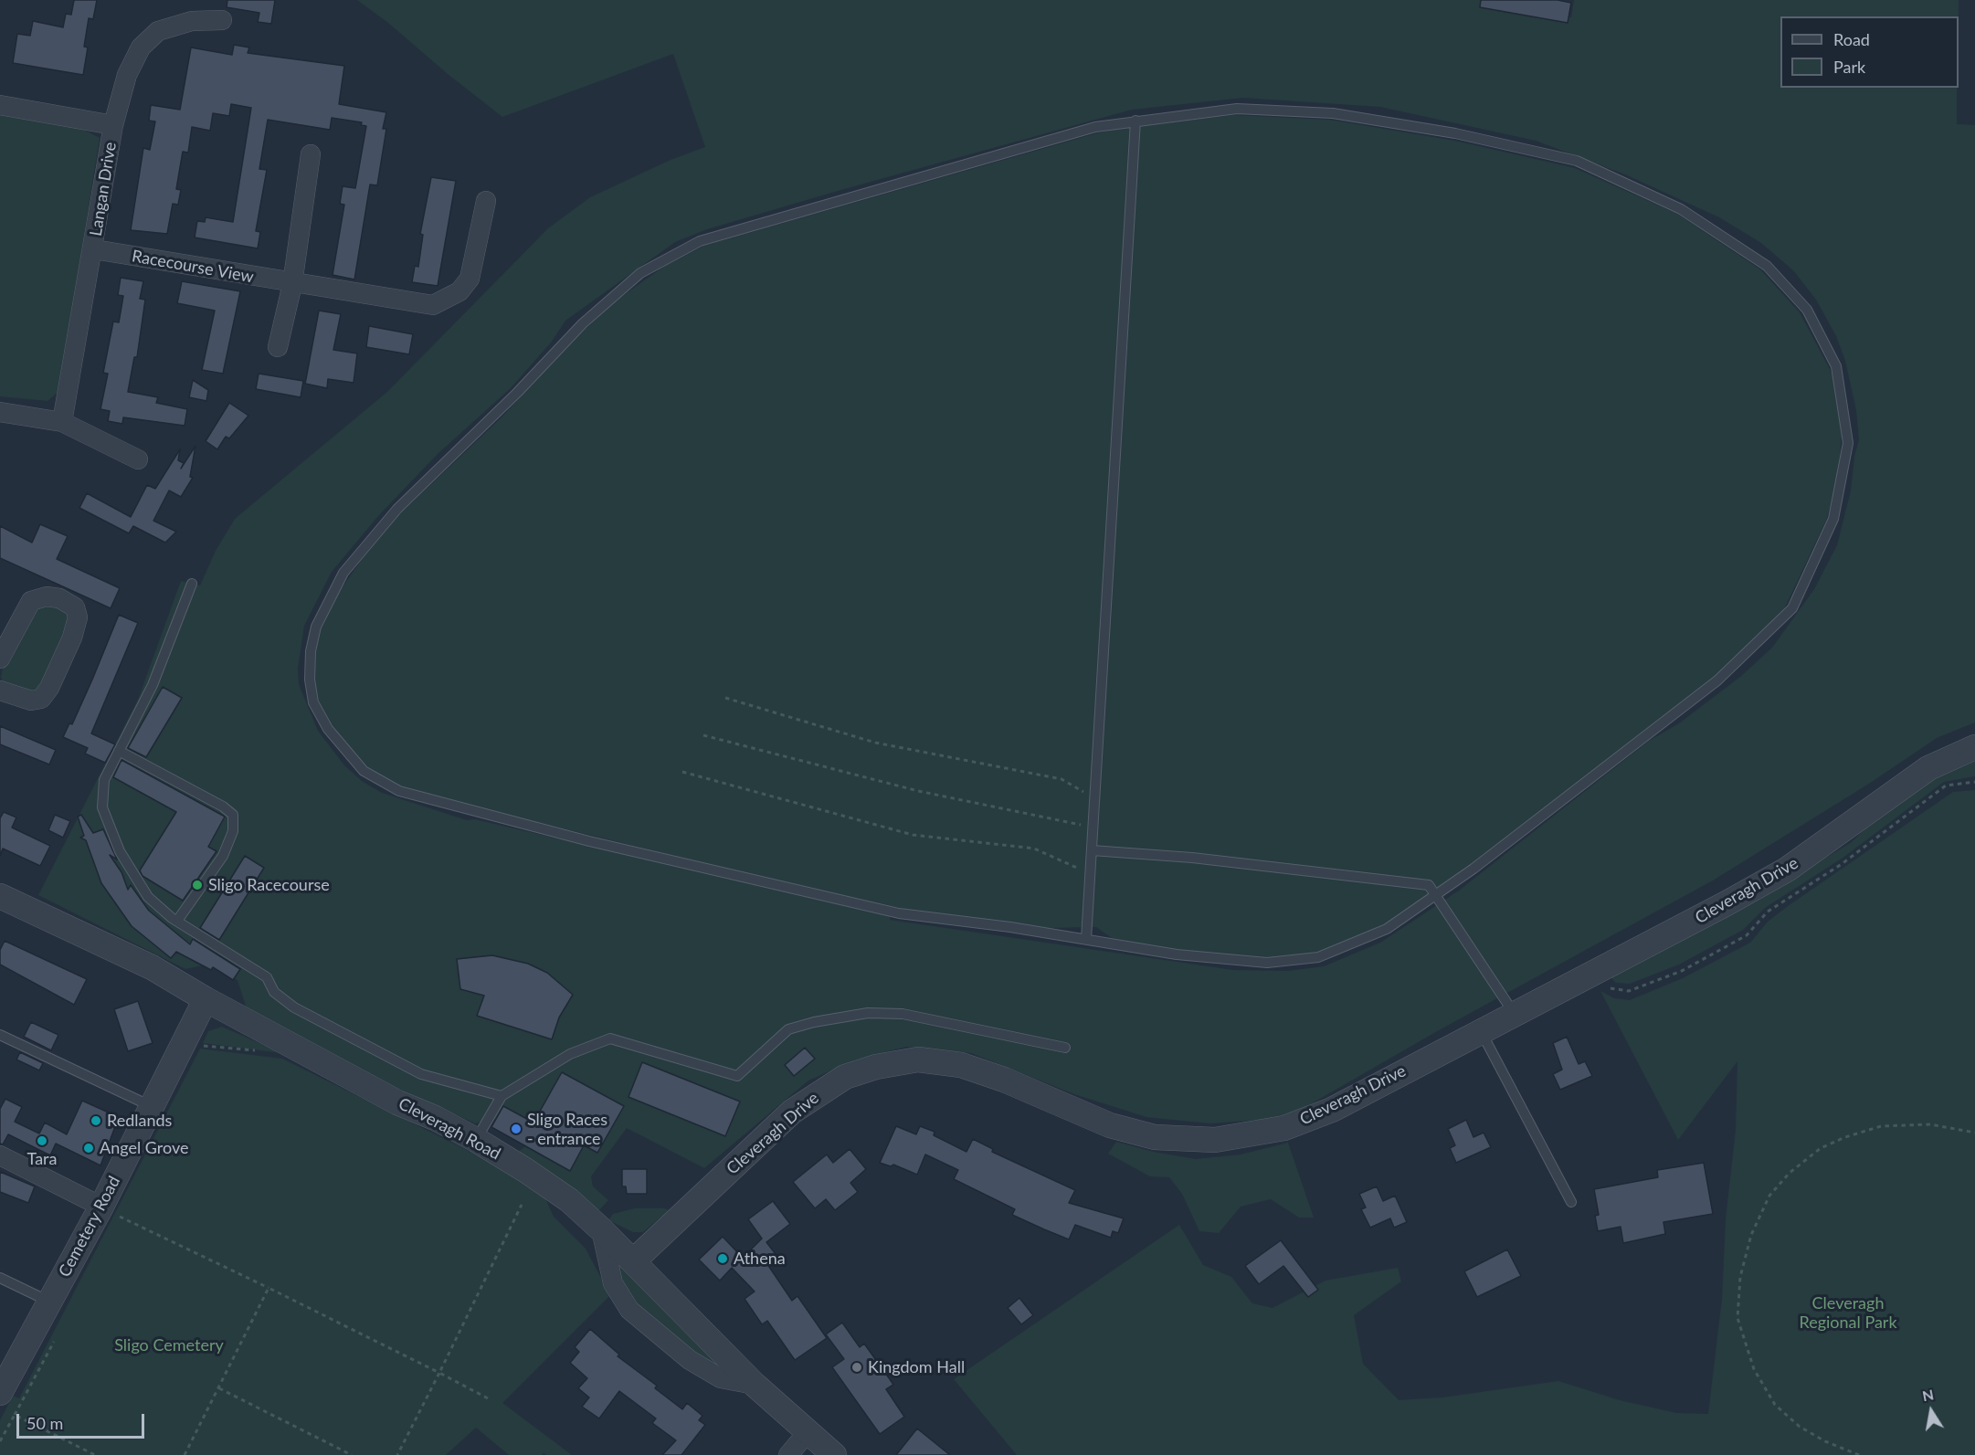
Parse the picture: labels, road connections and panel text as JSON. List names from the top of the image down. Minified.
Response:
{"streets":{"street":["Langan Drive","Racecourse View","Cleveragh Drive","Cleveragh Road","Cemetery Road"]},"crossings":[["Langan Drive","Racecourse View"],["Cleveragh Drive","Cleveragh Road"],["Cleveragh Road","Cemetery Road"]],"parks":["Cleveragh Regional Park","Sligo Cemetery"],"places":["Sligo Racecourse","Redlands","Sligo Races - entrance","Tara","Angel Grove","Athena","Kingdom Hall"],"legend":["Road","Park"],"scale_bar":"50 m","north":"top"}
